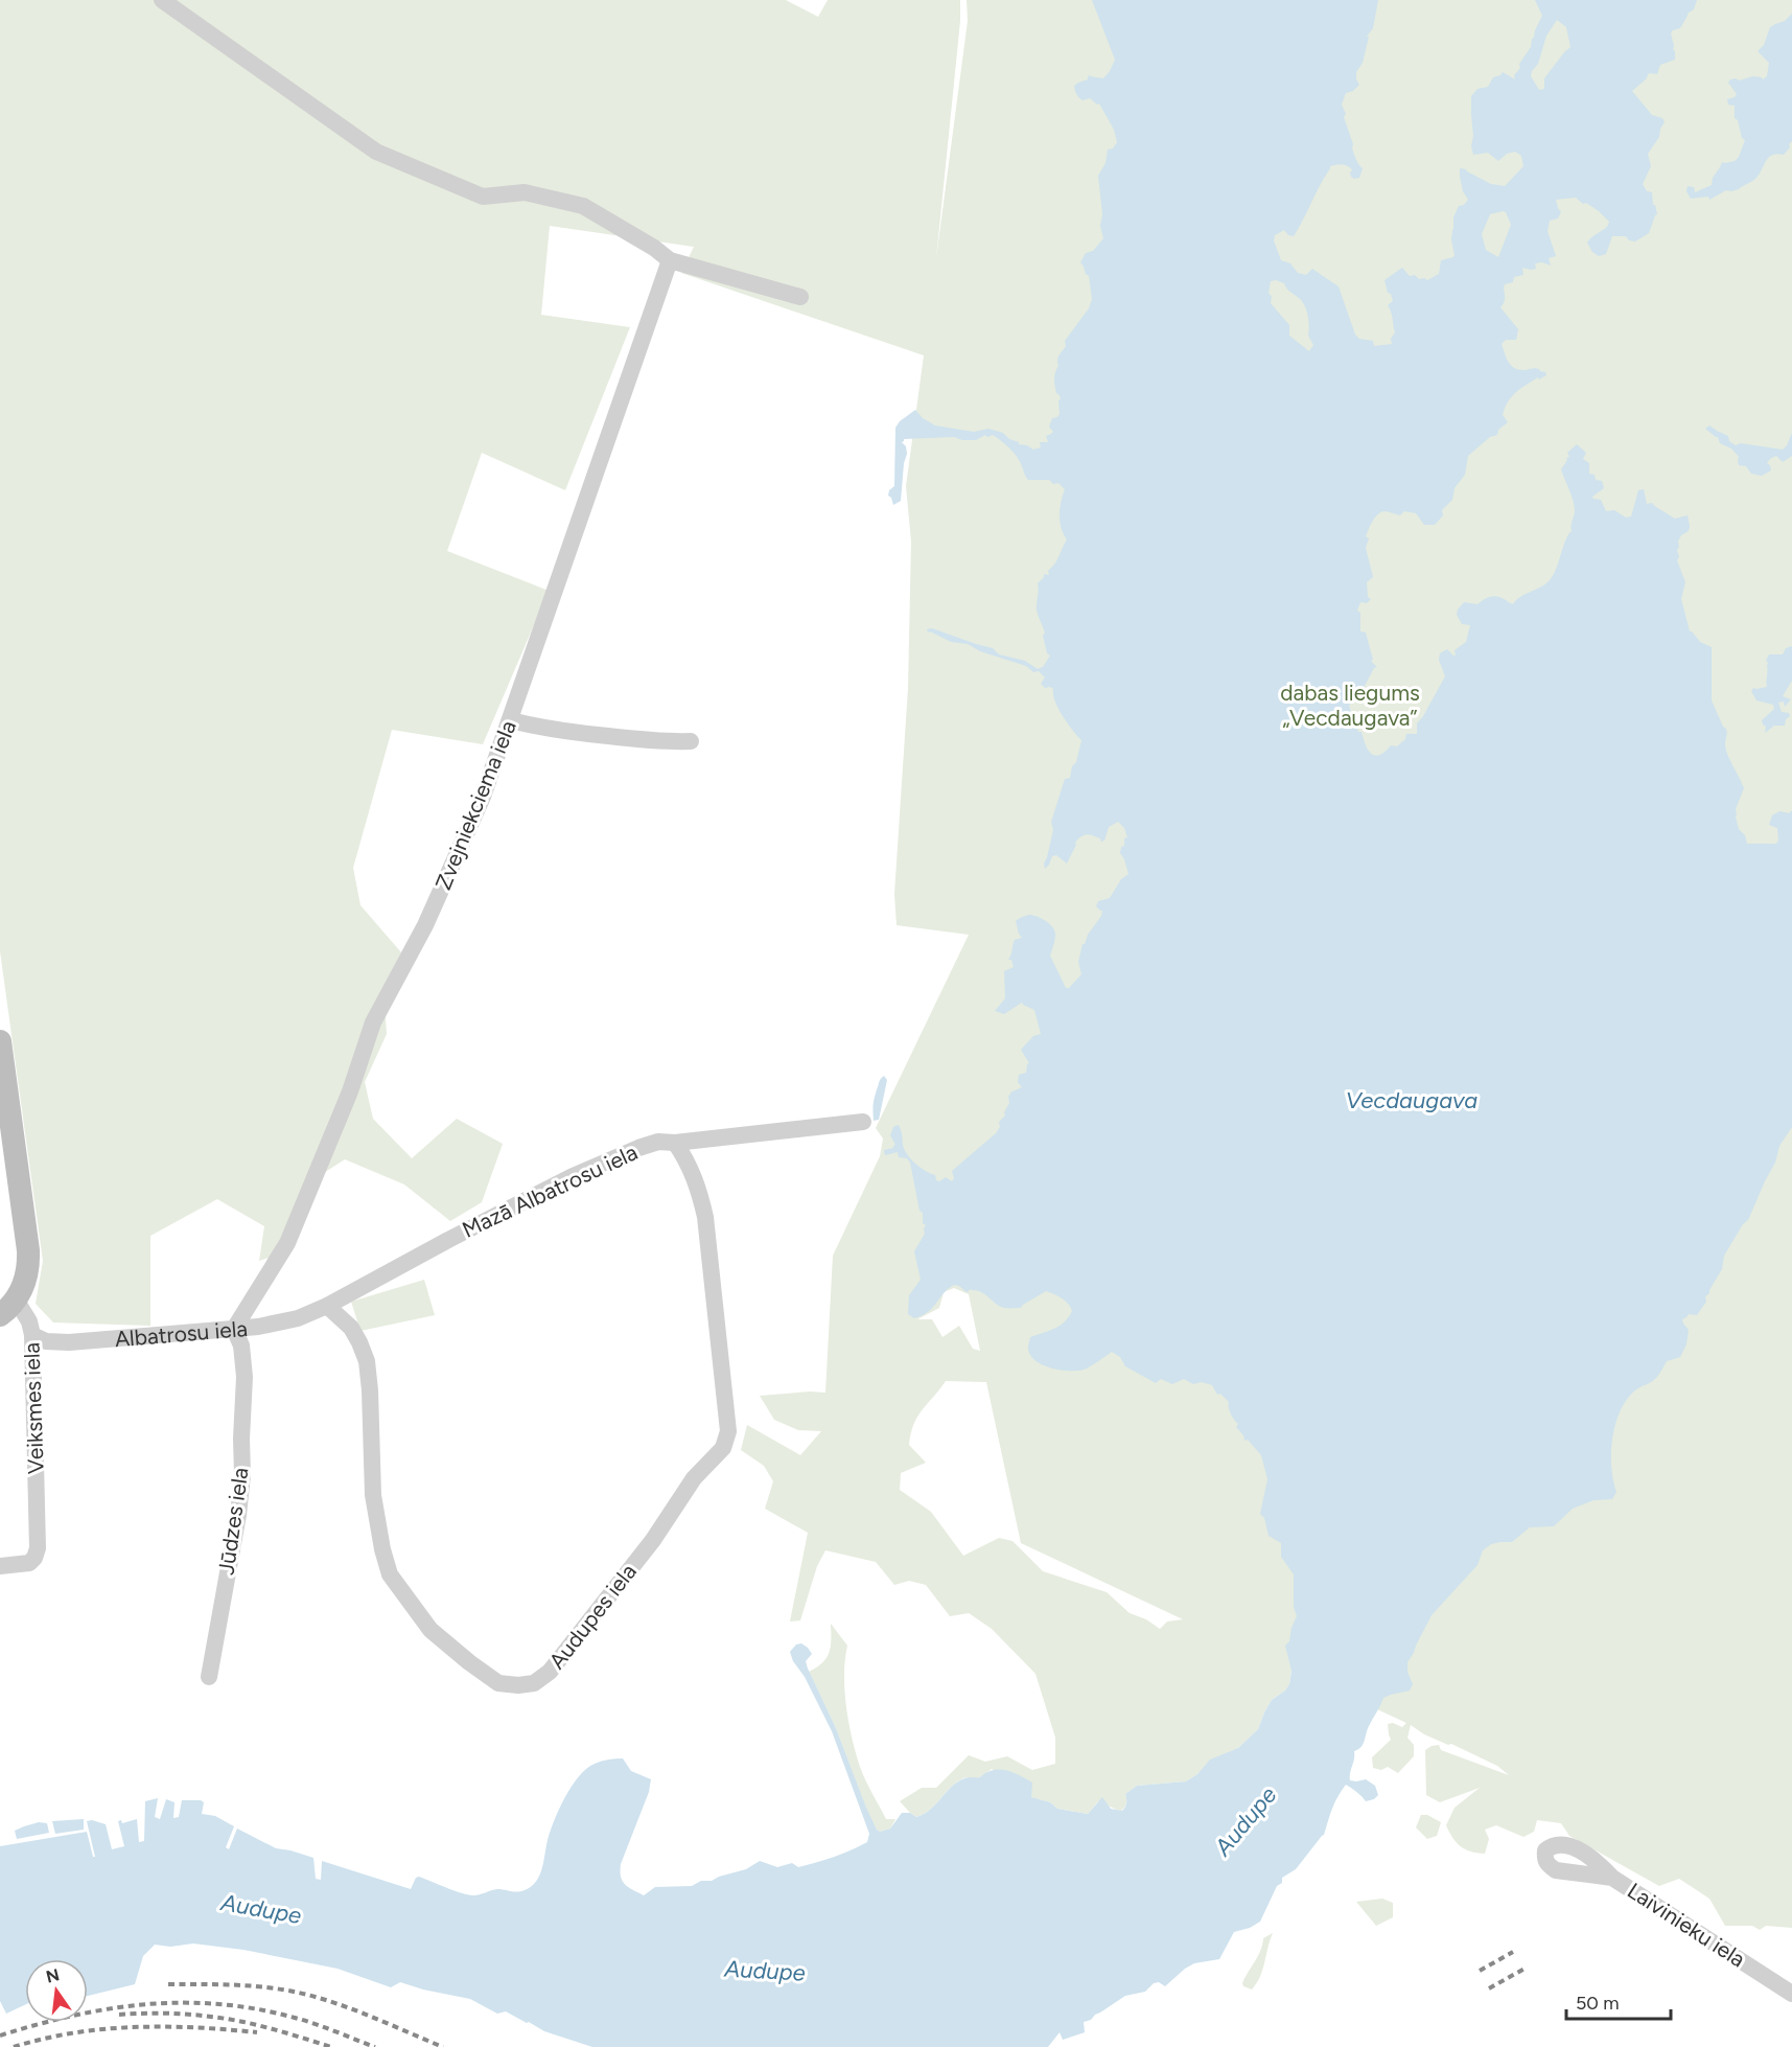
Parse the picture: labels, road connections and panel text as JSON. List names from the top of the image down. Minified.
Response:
{"streets":{"main road":["Veiksmes iela"],"street":["Zvejniekciema iela","Mazā Albatrosu iela","Albatrosu iela","Jūdzes iela","Audupes iela","Laivinieku iela"]},"crossings":[["Zvejniekciema iela","Albatrosu iela"],["Zvejniekciema iela","Jūdzes iela"],["Mazā Albatrosu iela","Albatrosu iela"],["Mazā Albatrosu iela","Audupes iela"],["Albatrosu iela","Veiksmes iela"],["Albatrosu iela","Jūdzes iela"],["Albatrosu iela","Audupes iela"]],"water":["Vecdaugava","Audupe"],"parks":["dabas liegums „Vecdaugava”"],"scale_bar":"50 m","north":"top"}
